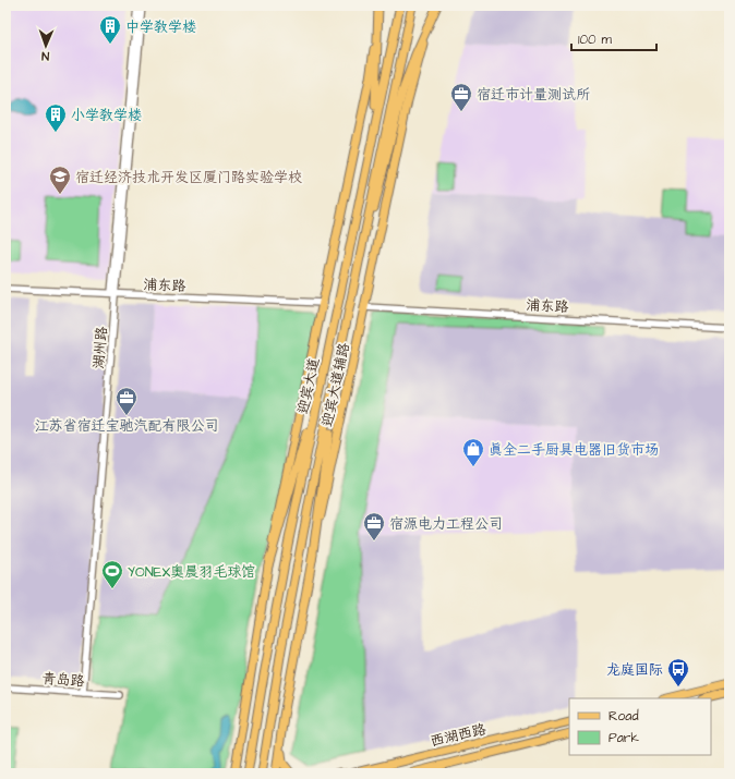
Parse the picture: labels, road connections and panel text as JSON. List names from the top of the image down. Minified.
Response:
{"streets":{"main road":["迎宾大道辅路","迎宾大道","西湖西路"],"street":["浦东路","湖州路","青岛路"]},"crossings":[["浦东路","湖州路"],["浦东路","迎宾大道辅路"],["湖州路","青岛路"]],"places":{"building":["中学教学楼","小学教学楼"],"office":["宿迁市计量测试所","江苏省宿迁宝驰汽配有限公司","宿源电力工程公司"],"school or university":["宿迁经济技术开发区厦门路实验学校"],"shop":["真全二手厨具电器旧货市场"],"sports":["YONEX奥晨羽毛球馆"],"bus stop":["龙庭国际"]},"legend":["Road","Park"],"scale_bar":"100 m","north":"bottom"}
